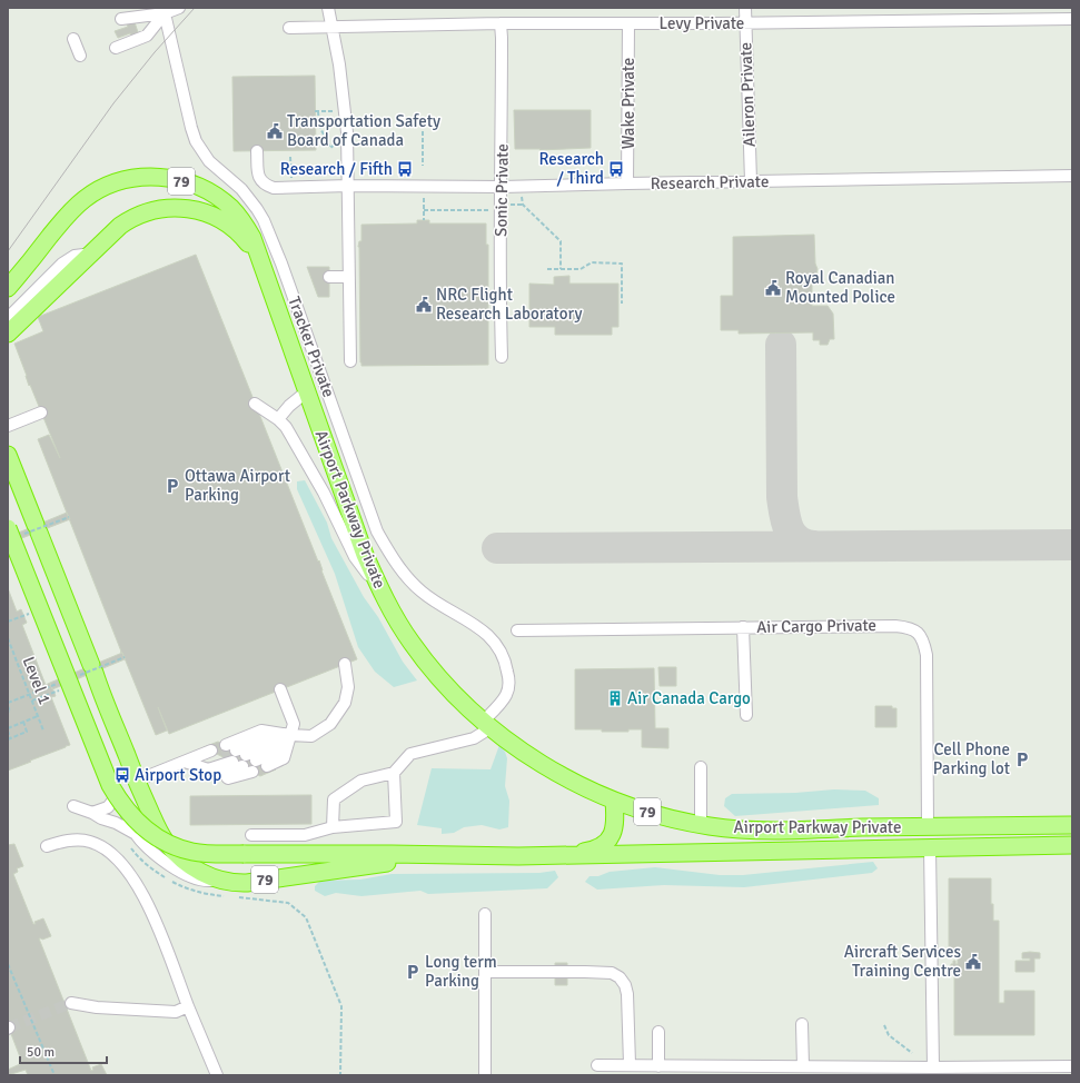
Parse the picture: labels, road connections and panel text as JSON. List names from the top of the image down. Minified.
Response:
{"streets":{"highway":["79","Airport Parkway Private"],"street":["Levy Private","Aileron Private","Wake Private","Research Private","Sonic Private","Tracker Private","Air Cargo Private"],"path":["Level 1"]},"crossings":[["Levy Private","Aileron Private"],["Levy Private","Wake Private"],["Levy Private","Sonic Private"],["Aileron Private","Research Private"],["Wake Private","Research Private"],["Research Private","Sonic Private"],["Tracker Private","Airport Parkway Private"],["Airport Parkway Private","Air Cargo Private"]],"places":{"public building":["Transportation Safety Board of Canada","Royal Canadian Mounted Police","NRC Flight Research Laboratory","Aircraft Services Training Centre"],"bus stop":["Research / Fifth","Research / Third","Airport Stop"],"parking":["Ottawa Airport Parking","Cell Phone Parking lot","Long term Parking"],"building":["Air Canada Cargo"]},"scale_bar":"50 m"}
